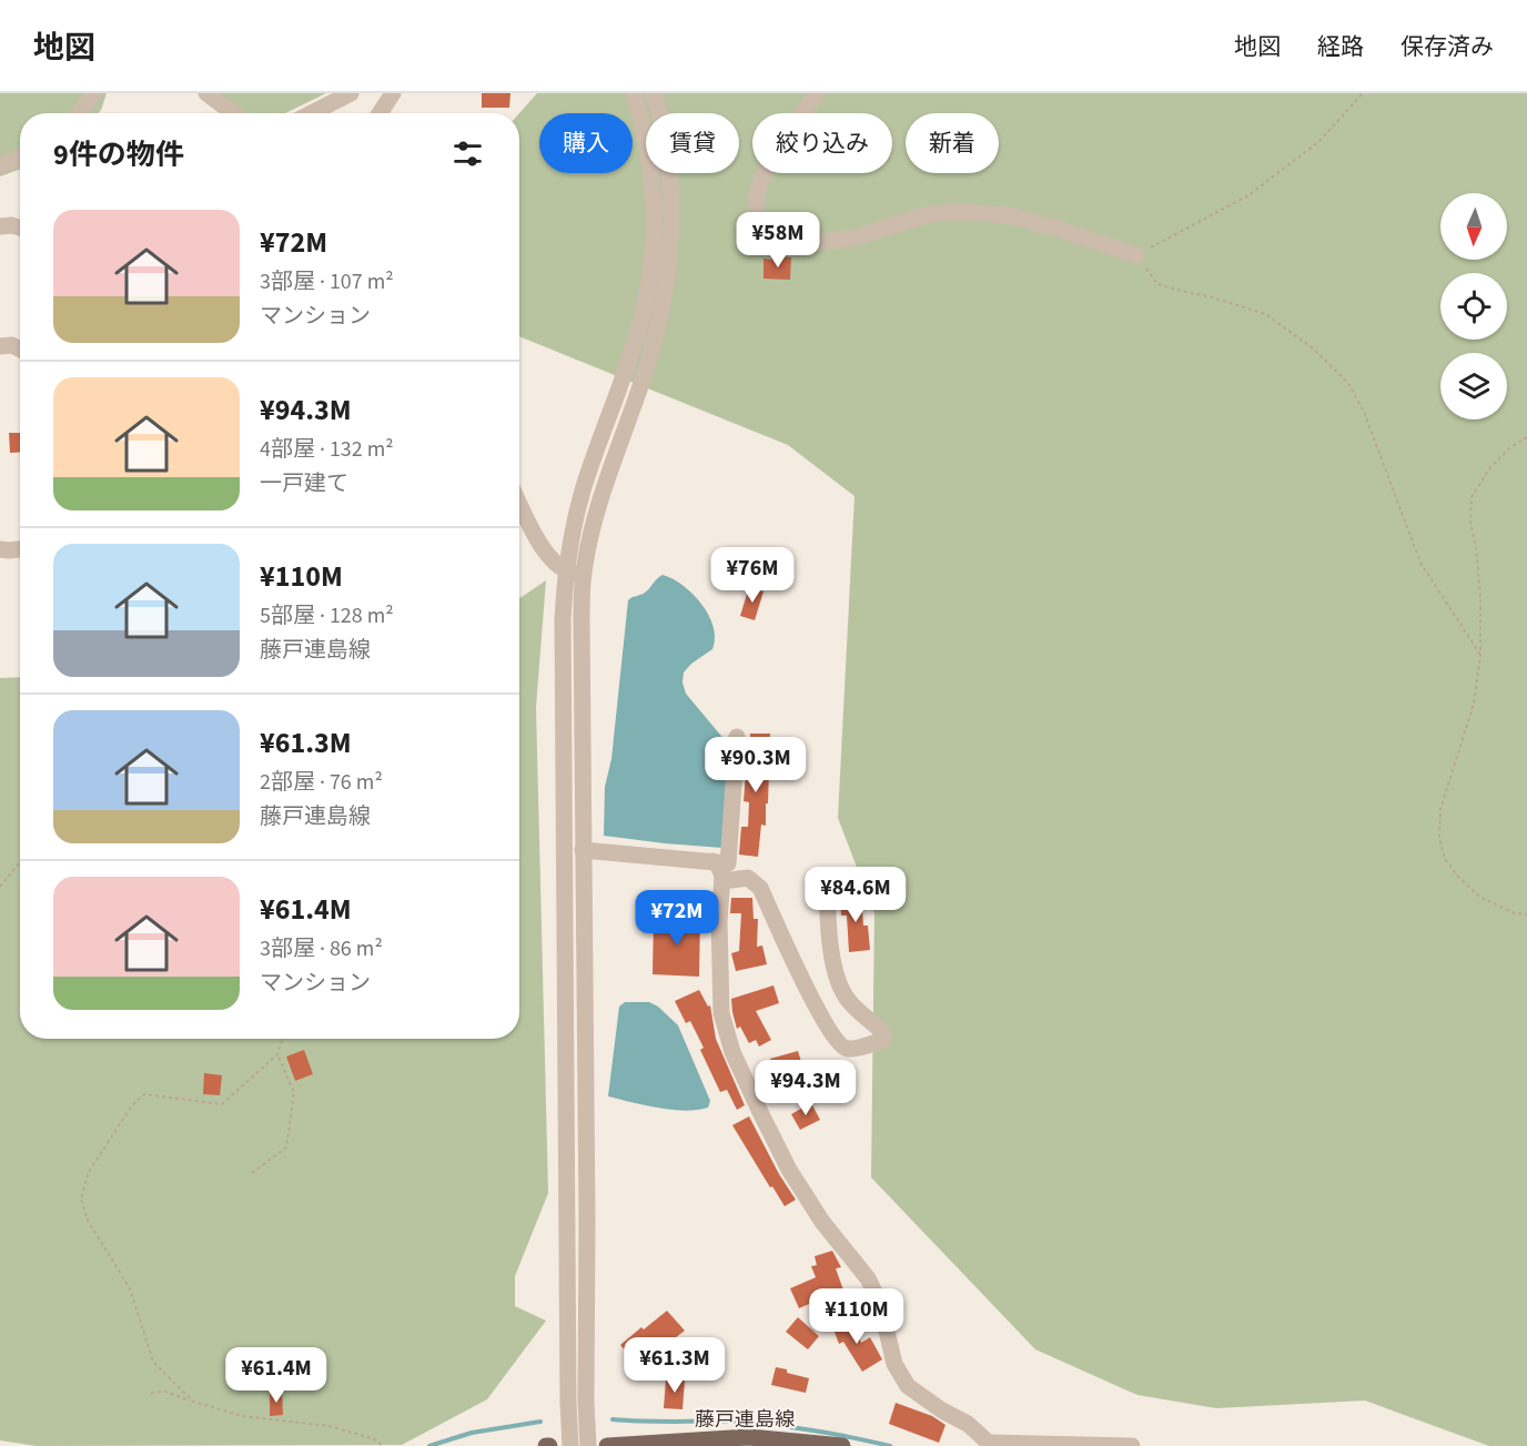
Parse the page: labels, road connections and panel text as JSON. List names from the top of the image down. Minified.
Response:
{"streets":{"main road":["藤戸連島線"]},"north":"bottom","page":{"header":"地図","nav":["地図","経路","保存済み"],"chip":["購入","賃貸","絞り込み","新着"],"heading":"9件の物件","list":[{"name":"¥72M","note":"3部屋 · 107 m² · マンション"},{"name":"¥94.3M","note":"4部屋 · 132 m² · 一戸建て"},{"name":"¥110M","note":"5部屋 · 128 m² · 藤戸連島線"},{"name":"¥61.3M","note":"2部屋 · 76 m² · 藤戸連島線"},{"name":"¥61.4M","note":"3部屋 · 86 m² · マンション"}],"price":["¥58M","¥76M","¥90.3M","¥84.6M","¥72M","¥94.3M","¥110M","¥61.3M","¥61.4M"]}}
